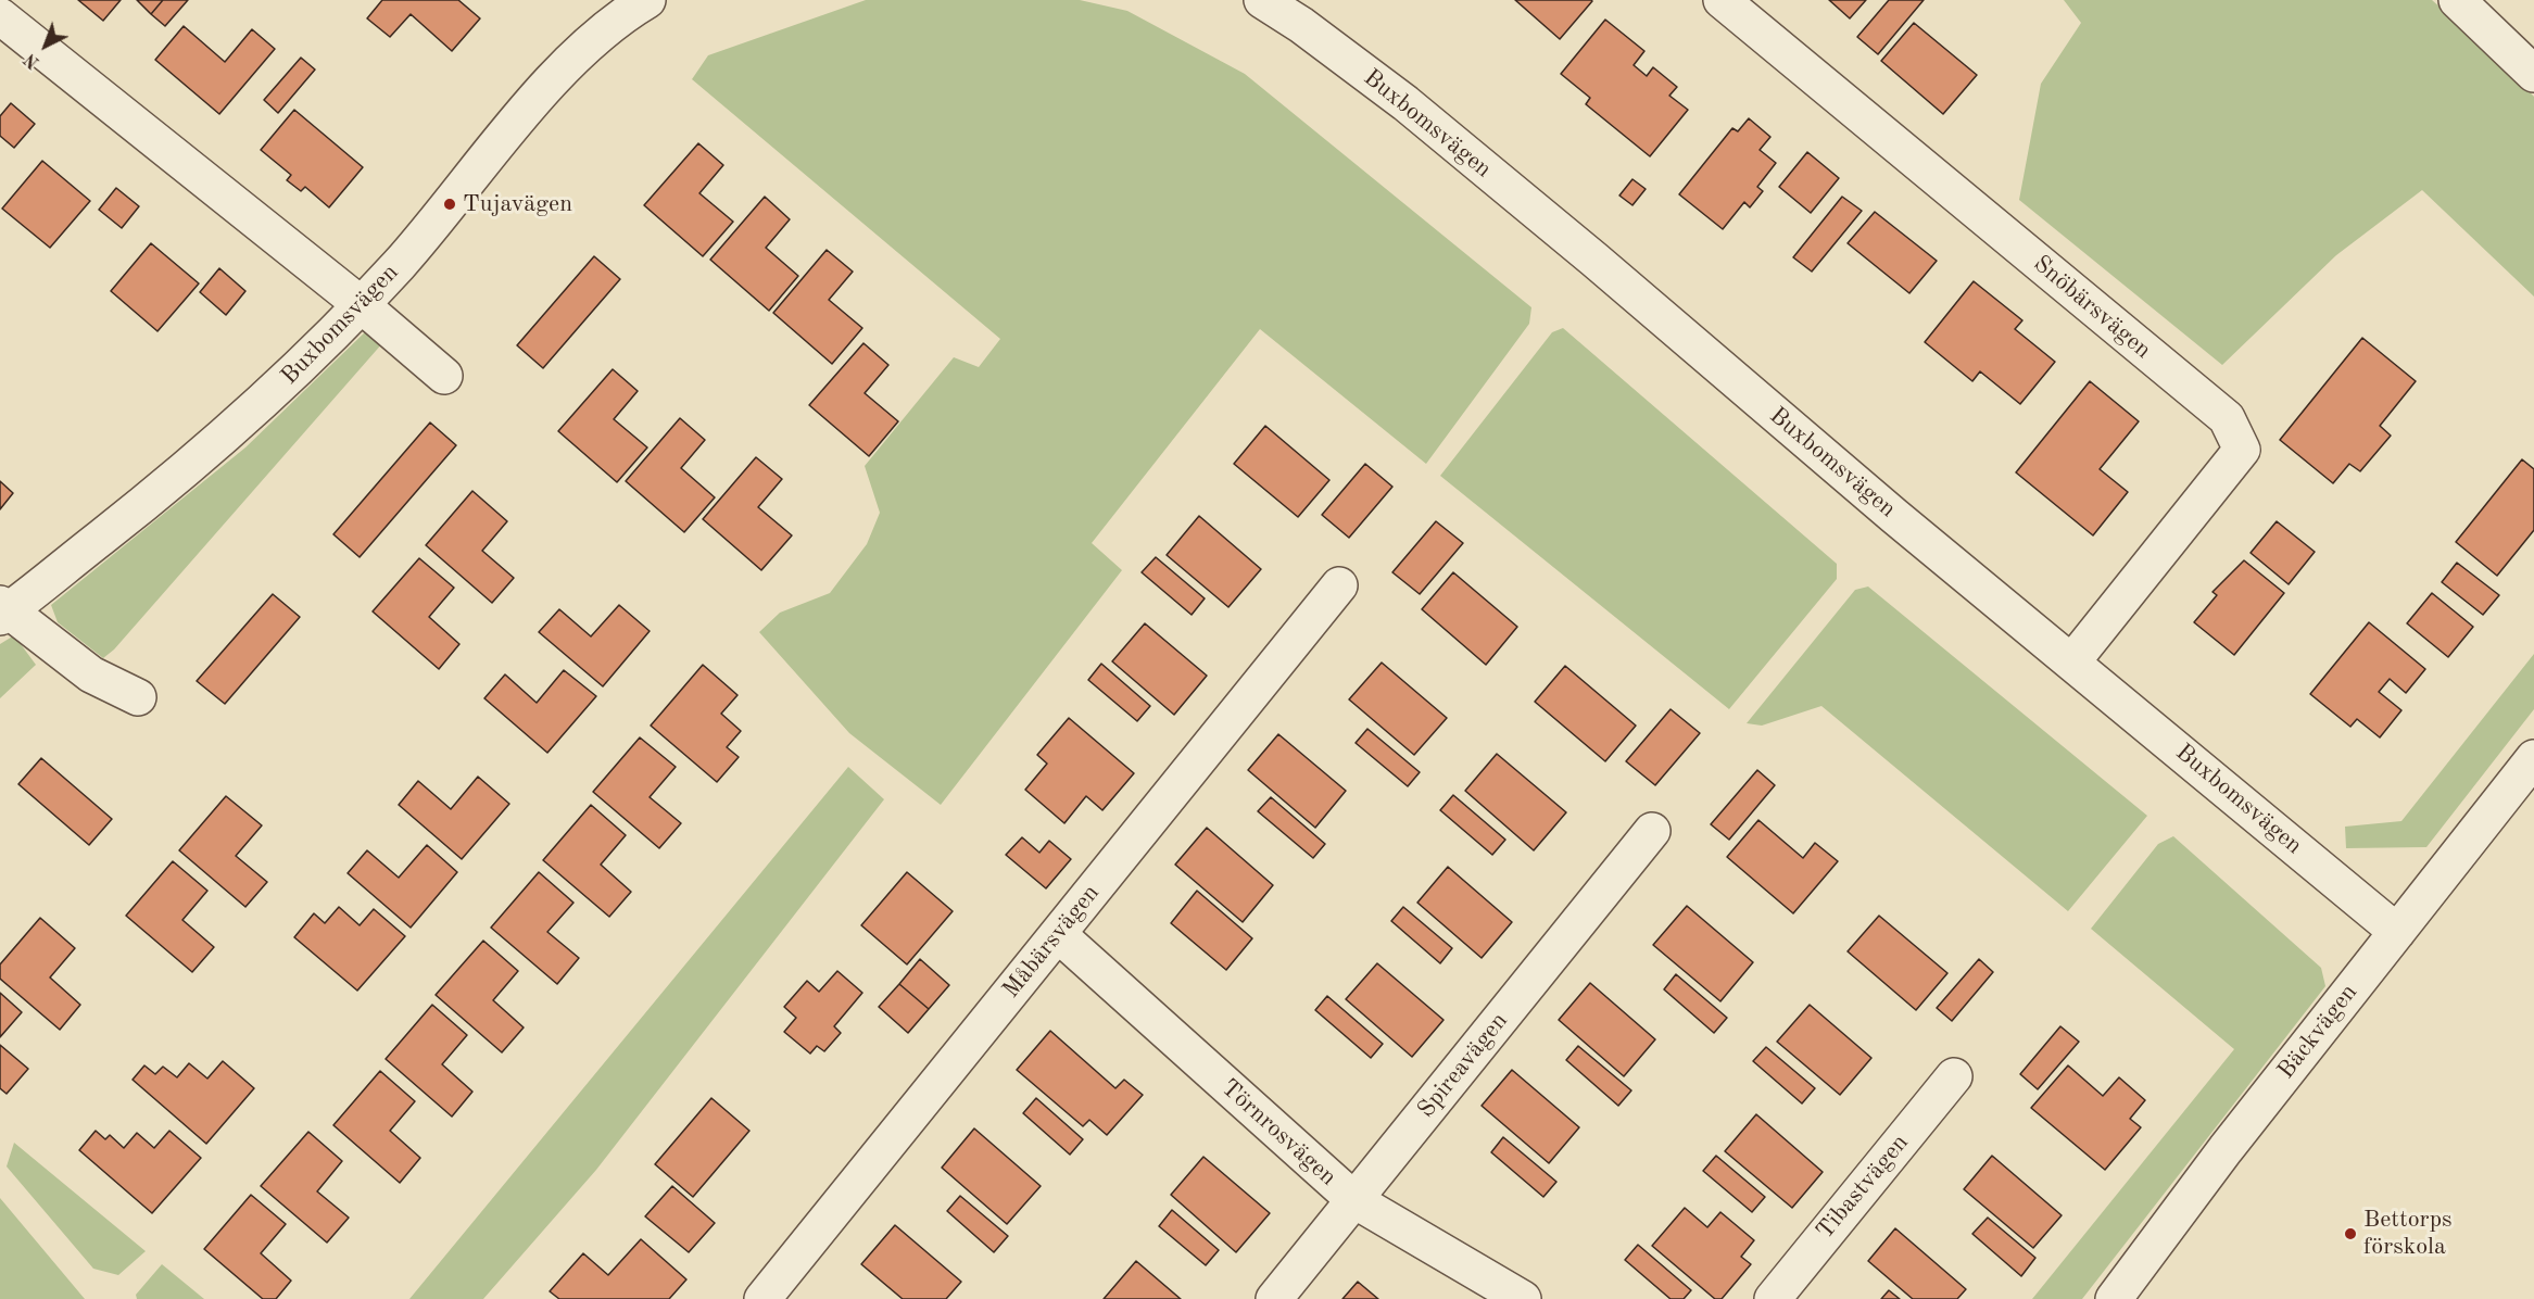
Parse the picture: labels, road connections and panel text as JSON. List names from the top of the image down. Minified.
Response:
{"streets":{"street":["Buxbomsvägen","Snöbärsvägen","Måbärsvägen","Bäckvägen","Spireavägen","Törnrosvägen","Tibastvägen"]},"crossings":[["Buxbomsvägen","Snöbärsvägen"],["Buxbomsvägen","Bäckvägen"],["Måbärsvägen","Törnrosvägen"],["Spireavägen","Törnrosvägen"]],"places":["Tujavägen","Bettorps förskola"],"north":"bottom left"}
